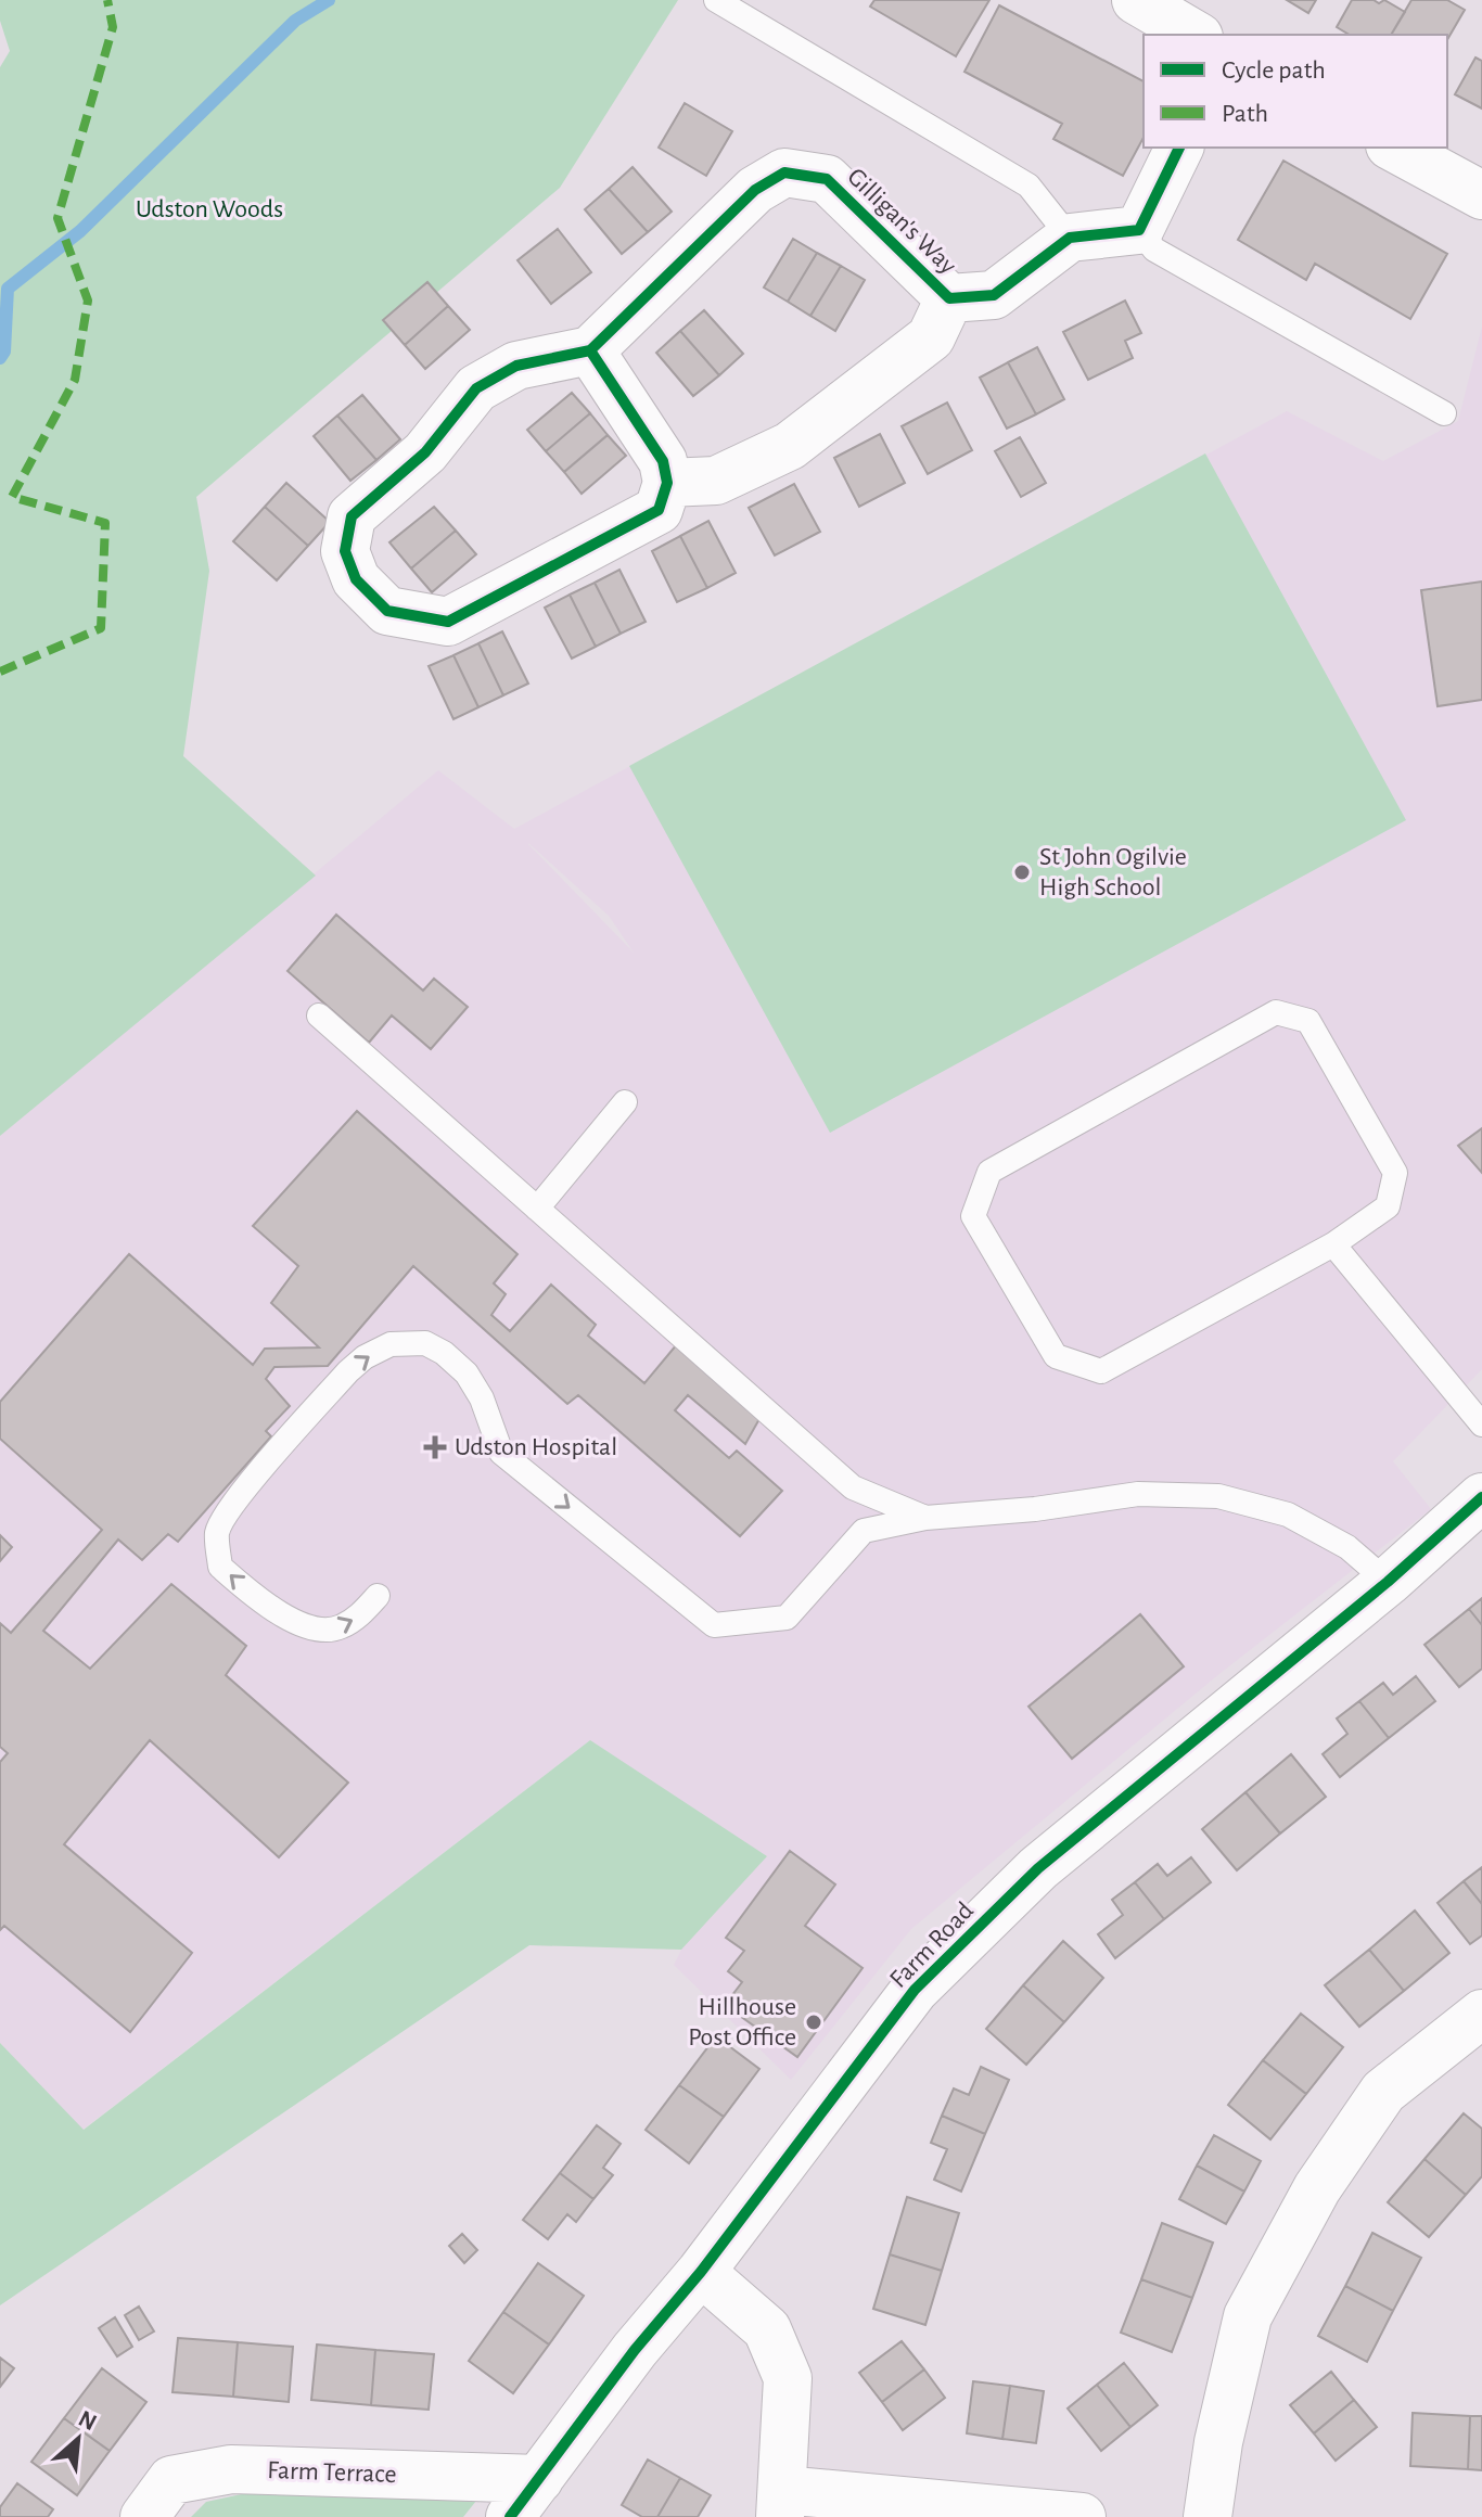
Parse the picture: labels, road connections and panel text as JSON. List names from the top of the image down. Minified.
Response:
{"streets":{"street":["Gilligan's Way","Farm Road","Farm Terrace"]},"crossings":[["Farm Road","Farm Terrace"]],"parks":["Udston Woods"],"places":{"other":["St John Ogilvie High School","Hillhouse Post Office"],"health":["Udston Hospital"]},"legend":["Cycle path","Path"],"north":"top right"}
